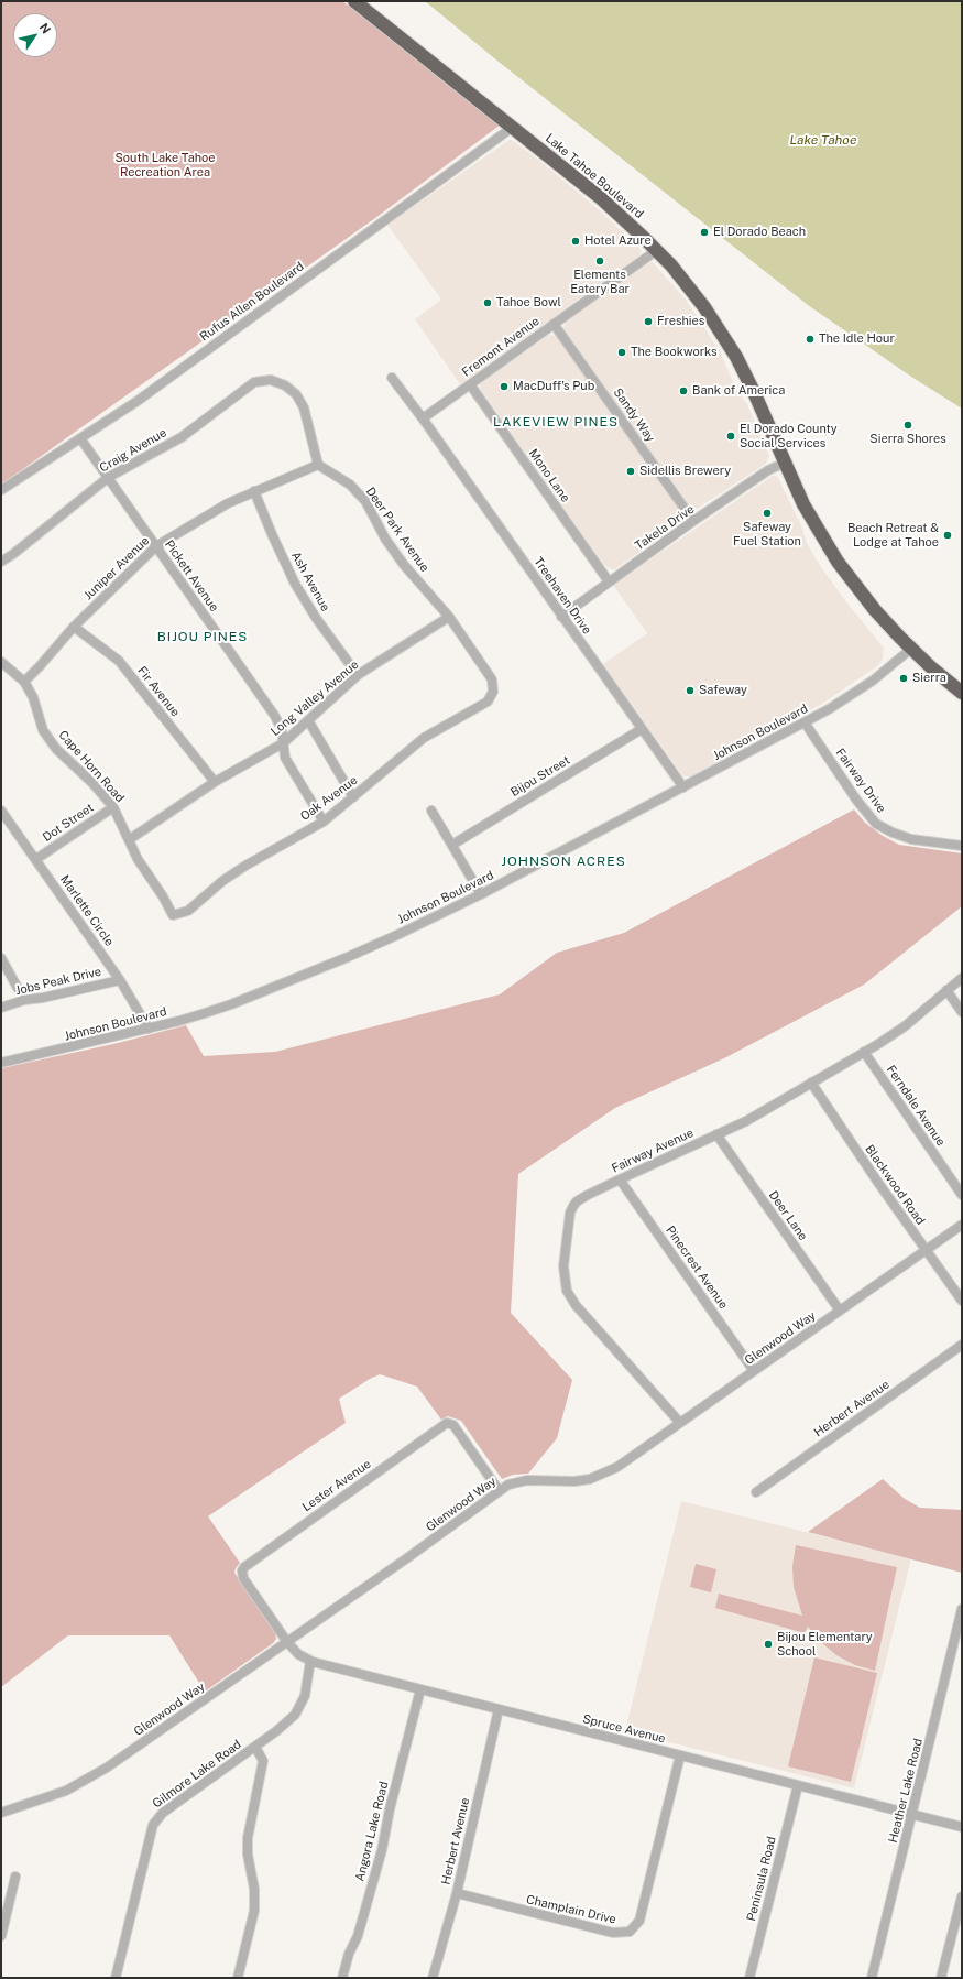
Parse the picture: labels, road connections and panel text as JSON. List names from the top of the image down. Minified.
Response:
{"streets":{"highway":["Lake Tahoe Boulevard"],"street":["Rufus Allen Boulevard","Fremont Avenue","Sandy Way","Craig Avenue","Mono Lane","Takela Drive","Deer Park Avenue","Juniper Avenue","Pickett Avenue","Ash Avenue","Treehaven Drive","Fir Avenue","Long Valley Avenue","Johnson Boulevard","Cape Horn Road","Bijou Street","Fairway Drive","Oak Avenue","Dot Street","Marlette Circle","Jobs Peak Drive","Ferndale Avenue","Fairway Avenue","Blackwood Road","Deer Lane","Pinecrest Avenue","Glenwood Way","Herbert Avenue","Lester Avenue","Spruce Avenue","Gilmore Lake Road","Heather Lake Road","Angora Lake Road","Peninsula Road","Champlain Drive"]},"crossings":[["Lake Tahoe Boulevard","Rufus Allen Boulevard"],["Lake Tahoe Boulevard","Fremont Avenue"],["Lake Tahoe Boulevard","Takela Drive"],["Lake Tahoe Boulevard","Johnson Boulevard"],["Rufus Allen Boulevard","Pickett Avenue"],["Fremont Avenue","Sandy Way"],["Fremont Avenue","Mono Lane"],["Fremont Avenue","Treehaven Drive"],["Sandy Way","Takela Drive"],["Craig Avenue","Deer Park Avenue"],["Craig Avenue","Juniper Avenue"],["Craig Avenue","Pickett Avenue"],["Mono Lane","Takela Drive"],["Takela Drive","Treehaven Drive"],["Deer Park Avenue","Juniper Avenue"],["Deer Park Avenue","Long Valley Avenue"],["Deer Park Avenue","Oak Avenue"],["Juniper Avenue","Pickett Avenue"],["Juniper Avenue","Ash Avenue"],["Juniper Avenue","Fir Avenue"],["Juniper Avenue","Cape Horn Road"],["Pickett Avenue","Long Valley Avenue"],["Pickett Avenue","Oak Avenue"],["Ash Avenue","Long Valley Avenue"],["Treehaven Drive","Johnson Boulevard"],["Treehaven Drive","Bijou Street"],["Fir Avenue","Long Valley Avenue"],["Long Valley Avenue","Cape Horn Road"],["Johnson Boulevard","Fairway Drive"],["Johnson Boulevard","Marlette Circle"],["Cape Horn Road","Oak Avenue"],["Cape Horn Road","Dot Street"],["Dot Street","Marlette Circle"],["Marlette Circle","Jobs Peak Drive"],["Ferndale Avenue","Fairway Avenue"],["Fairway Avenue","Blackwood Road"],["Fairway Avenue","Deer Lane"],["Fairway Avenue","Pinecrest Avenue"],["Fairway Avenue","Glenwood Way"],["Blackwood Road","Glenwood Way"],["Deer Lane","Glenwood Way"],["Pinecrest Avenue","Glenwood Way"],["Glenwood Way","Lester Avenue"],["Glenwood Way","Spruce Avenue"],["Herbert Avenue","Spruce Avenue"],["Herbert Avenue","Champlain Drive"],["Lester Avenue","Spruce Avenue"],["Spruce Avenue","Gilmore Lake Road"],["Spruce Avenue","Heather Lake Road"],["Spruce Avenue","Angora Lake Road"],["Spruce Avenue","Peninsula Road"],["Spruce Avenue","Champlain Drive"]],"districts":["LAKEVIEW PINES","BIJOU PINES","JOHNSON ACRES"],"water":["Lake Tahoe"],"parks":["South Lake Tahoe Recreation Area"],"places":["El Dorado Beach","Hotel Azure","Elements Eatery Bar","Tahoe Bowl","Freshies","The Idle Hour","The Bookworks","MacDuff's Pub","Bank of America","Sierra Shores","El Dorado County Social Services","Sidellis Brewery","Safeway Fuel Station","Beach Retreat & Lodge at Tahoe","Sierra","Safeway","Bijou Elementary School"],"north":"top right"}
